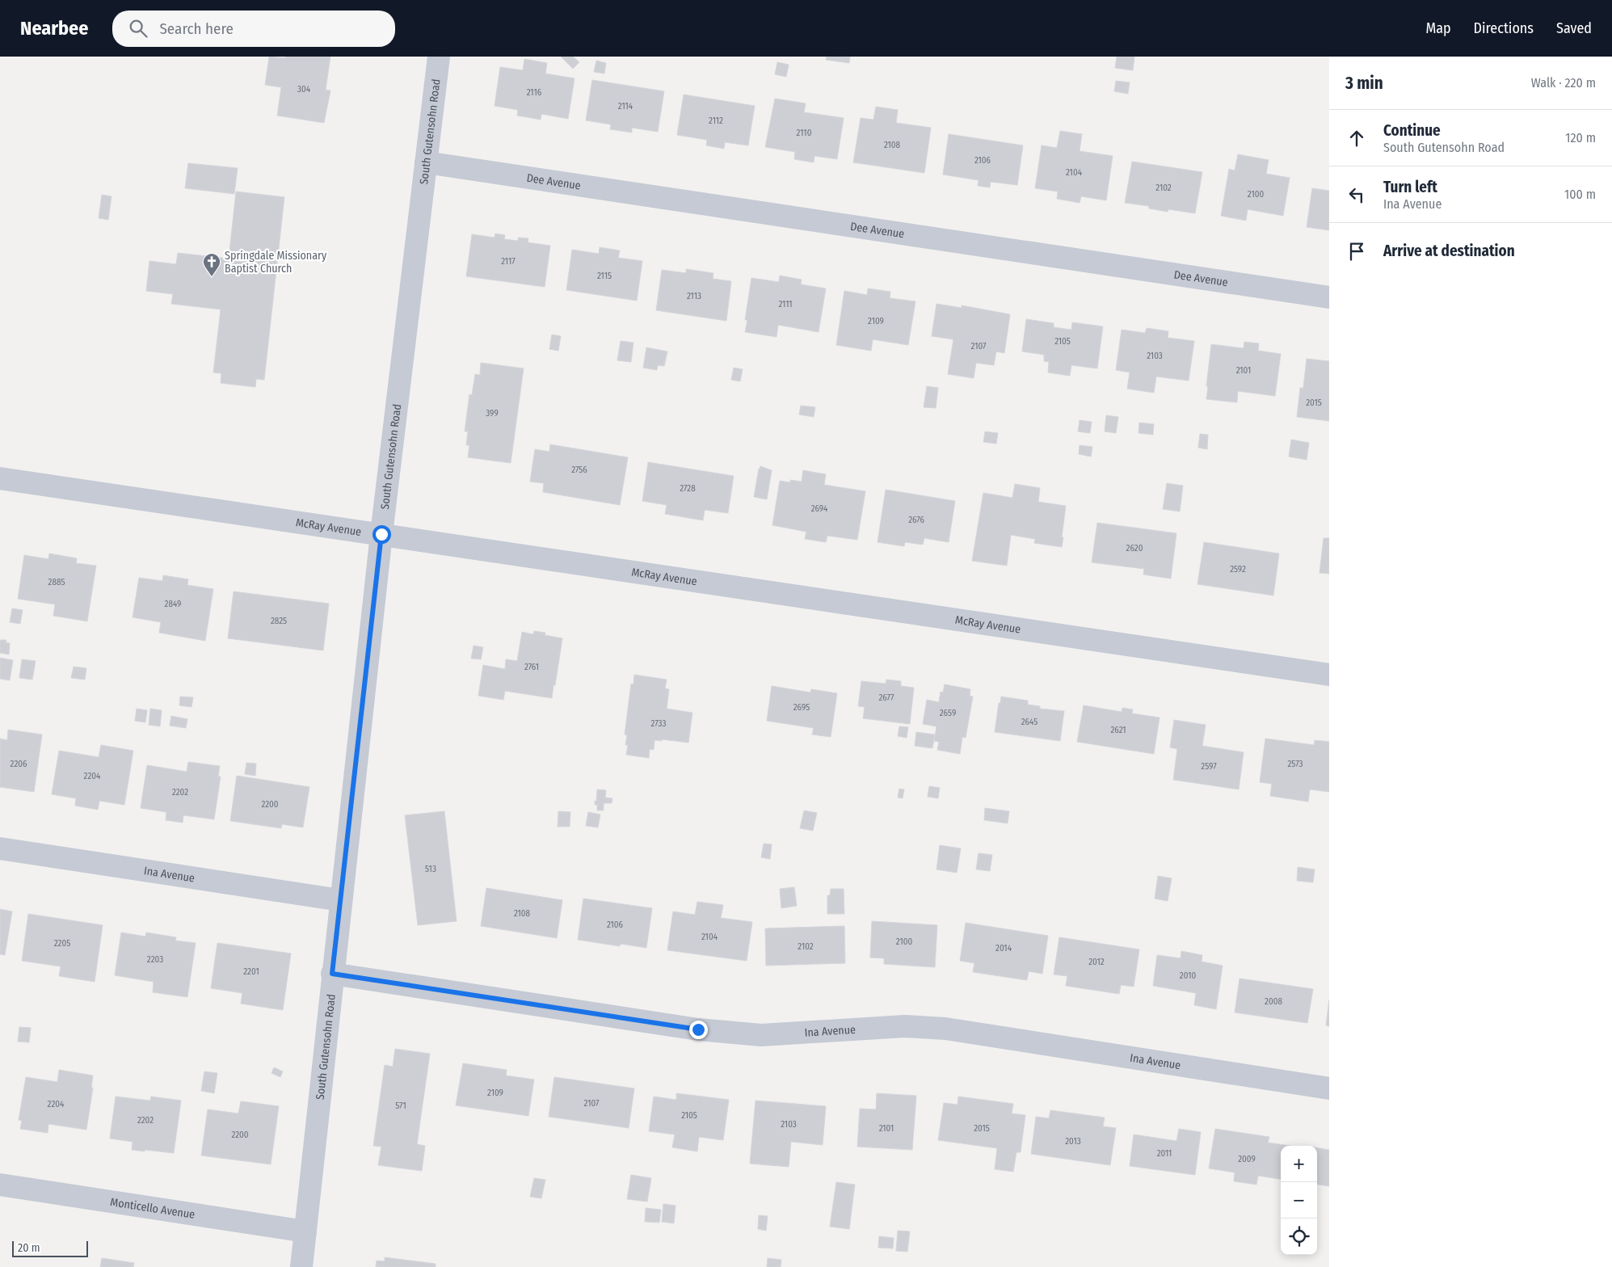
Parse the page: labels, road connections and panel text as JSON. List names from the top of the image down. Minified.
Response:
{"streets":{"street":["South Gutensohn Road","Dee Avenue","McRay Avenue","Ina Avenue","Monticello Avenue"]},"crossings":[["South Gutensohn Road","Dee Avenue"],["South Gutensohn Road","McRay Avenue"],["South Gutensohn Road","Ina Avenue"],["South Gutensohn Road","Monticello Avenue"]],"places":{"church":["Springdale Missionary Baptist Church"]},"house_numbers":["304","2116","2114","2112","2110","2108","2106","2104","2102","2100","2117","2115","2113","2111","2109","2105","2107","2103","2101","2015","399","2756","2728","2694","2676","2620","2592","2885","2849","2825","2761","2677","2695","2659","2645","2733","2621","2206","2573","2597","2204","2202","2200","513","2108","2106","2104","2100","2205","2102","2014","2203","2012","2201","2010","2008","2109","2107","2204","571","2105","2202","2103","2101","2015","2200","2013","2011","2009"],"scale_bar":"20 m","page":{"header":"Nearbee","search":"Search here","nav":["Map","Directions","Saved"],"heading":["3 min","Walk · 220 m"],"list":[["Continue","South Gutensohn Road","120 m"],["Turn left","Ina Avenue","100 m"],"Arrive at destination"],"map_buttons":["+","−"],"scale":"20 m"}}
